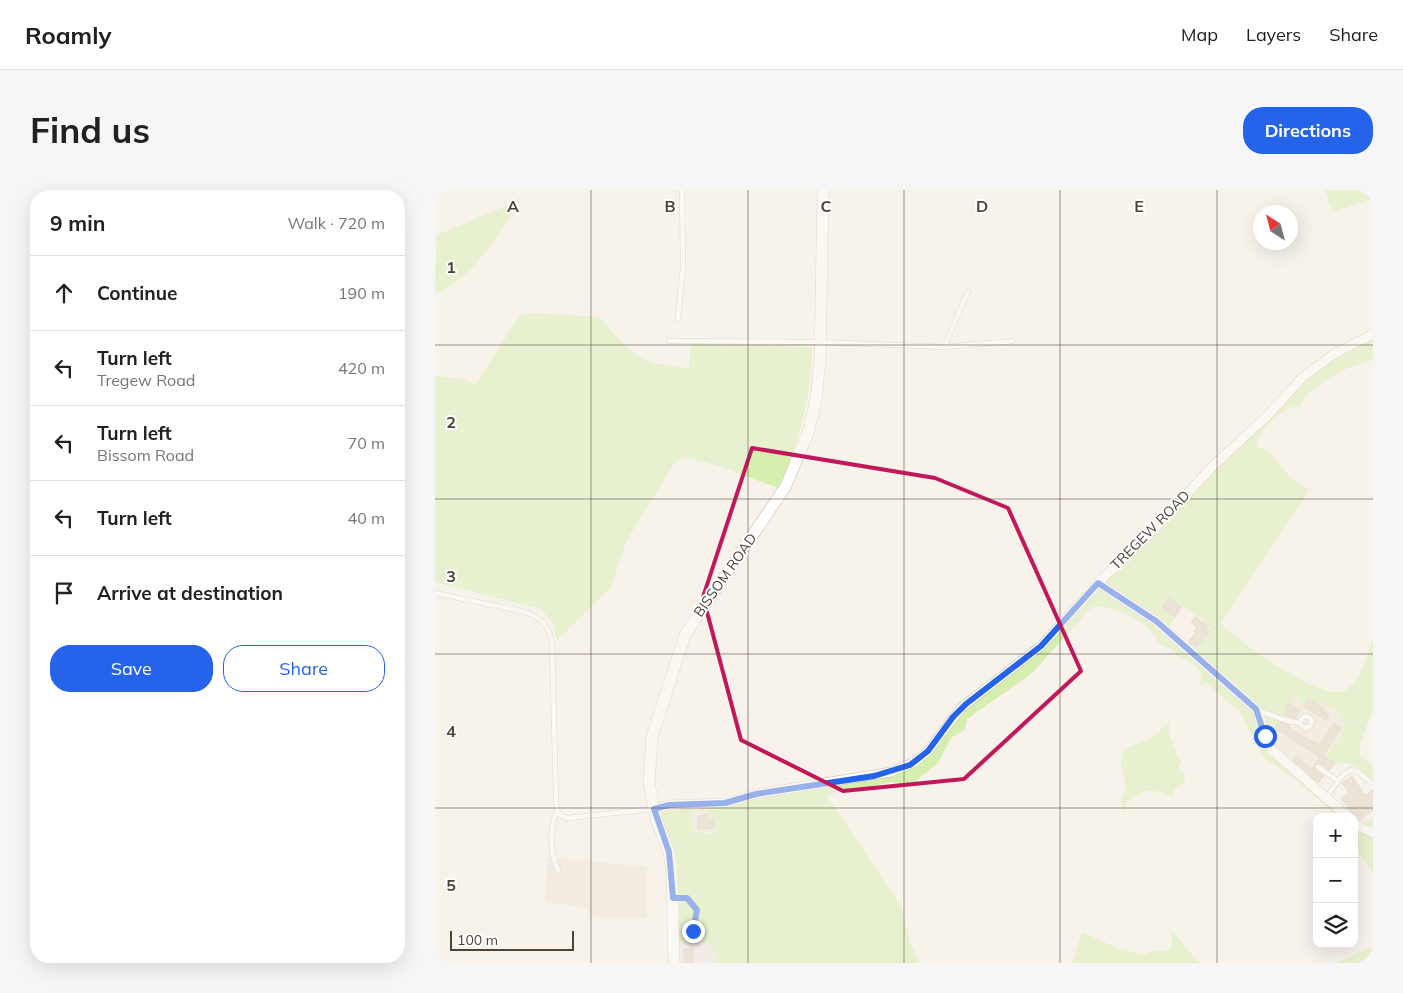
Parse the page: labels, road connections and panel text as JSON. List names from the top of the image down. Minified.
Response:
{"streets":{"street":["TREGEW ROAD","BISSOM ROAD"]},"crossings":[["TREGEW ROAD","BISSOM ROAD"]],"scale_bar":"100 m","north":"top left","page":{"header":"Roamly","nav":["Map","Layers","Share"],"buttons":["Directions",["Save","Share"]],"title":"Find us","heading":["9 min","Walk · 720 m"],"list":[["Continue","190 m"],["Turn left","Tregew Road","420 m"],["Turn left","Bissom Road","70 m"],["Turn left","40 m"],"Arrive at destination"],"map_buttons":["+","−"],"scale":"100 m"},"grid":{"columns":["A","B","C","D","E"],"rows":["1","2","3","4","5"]}}
